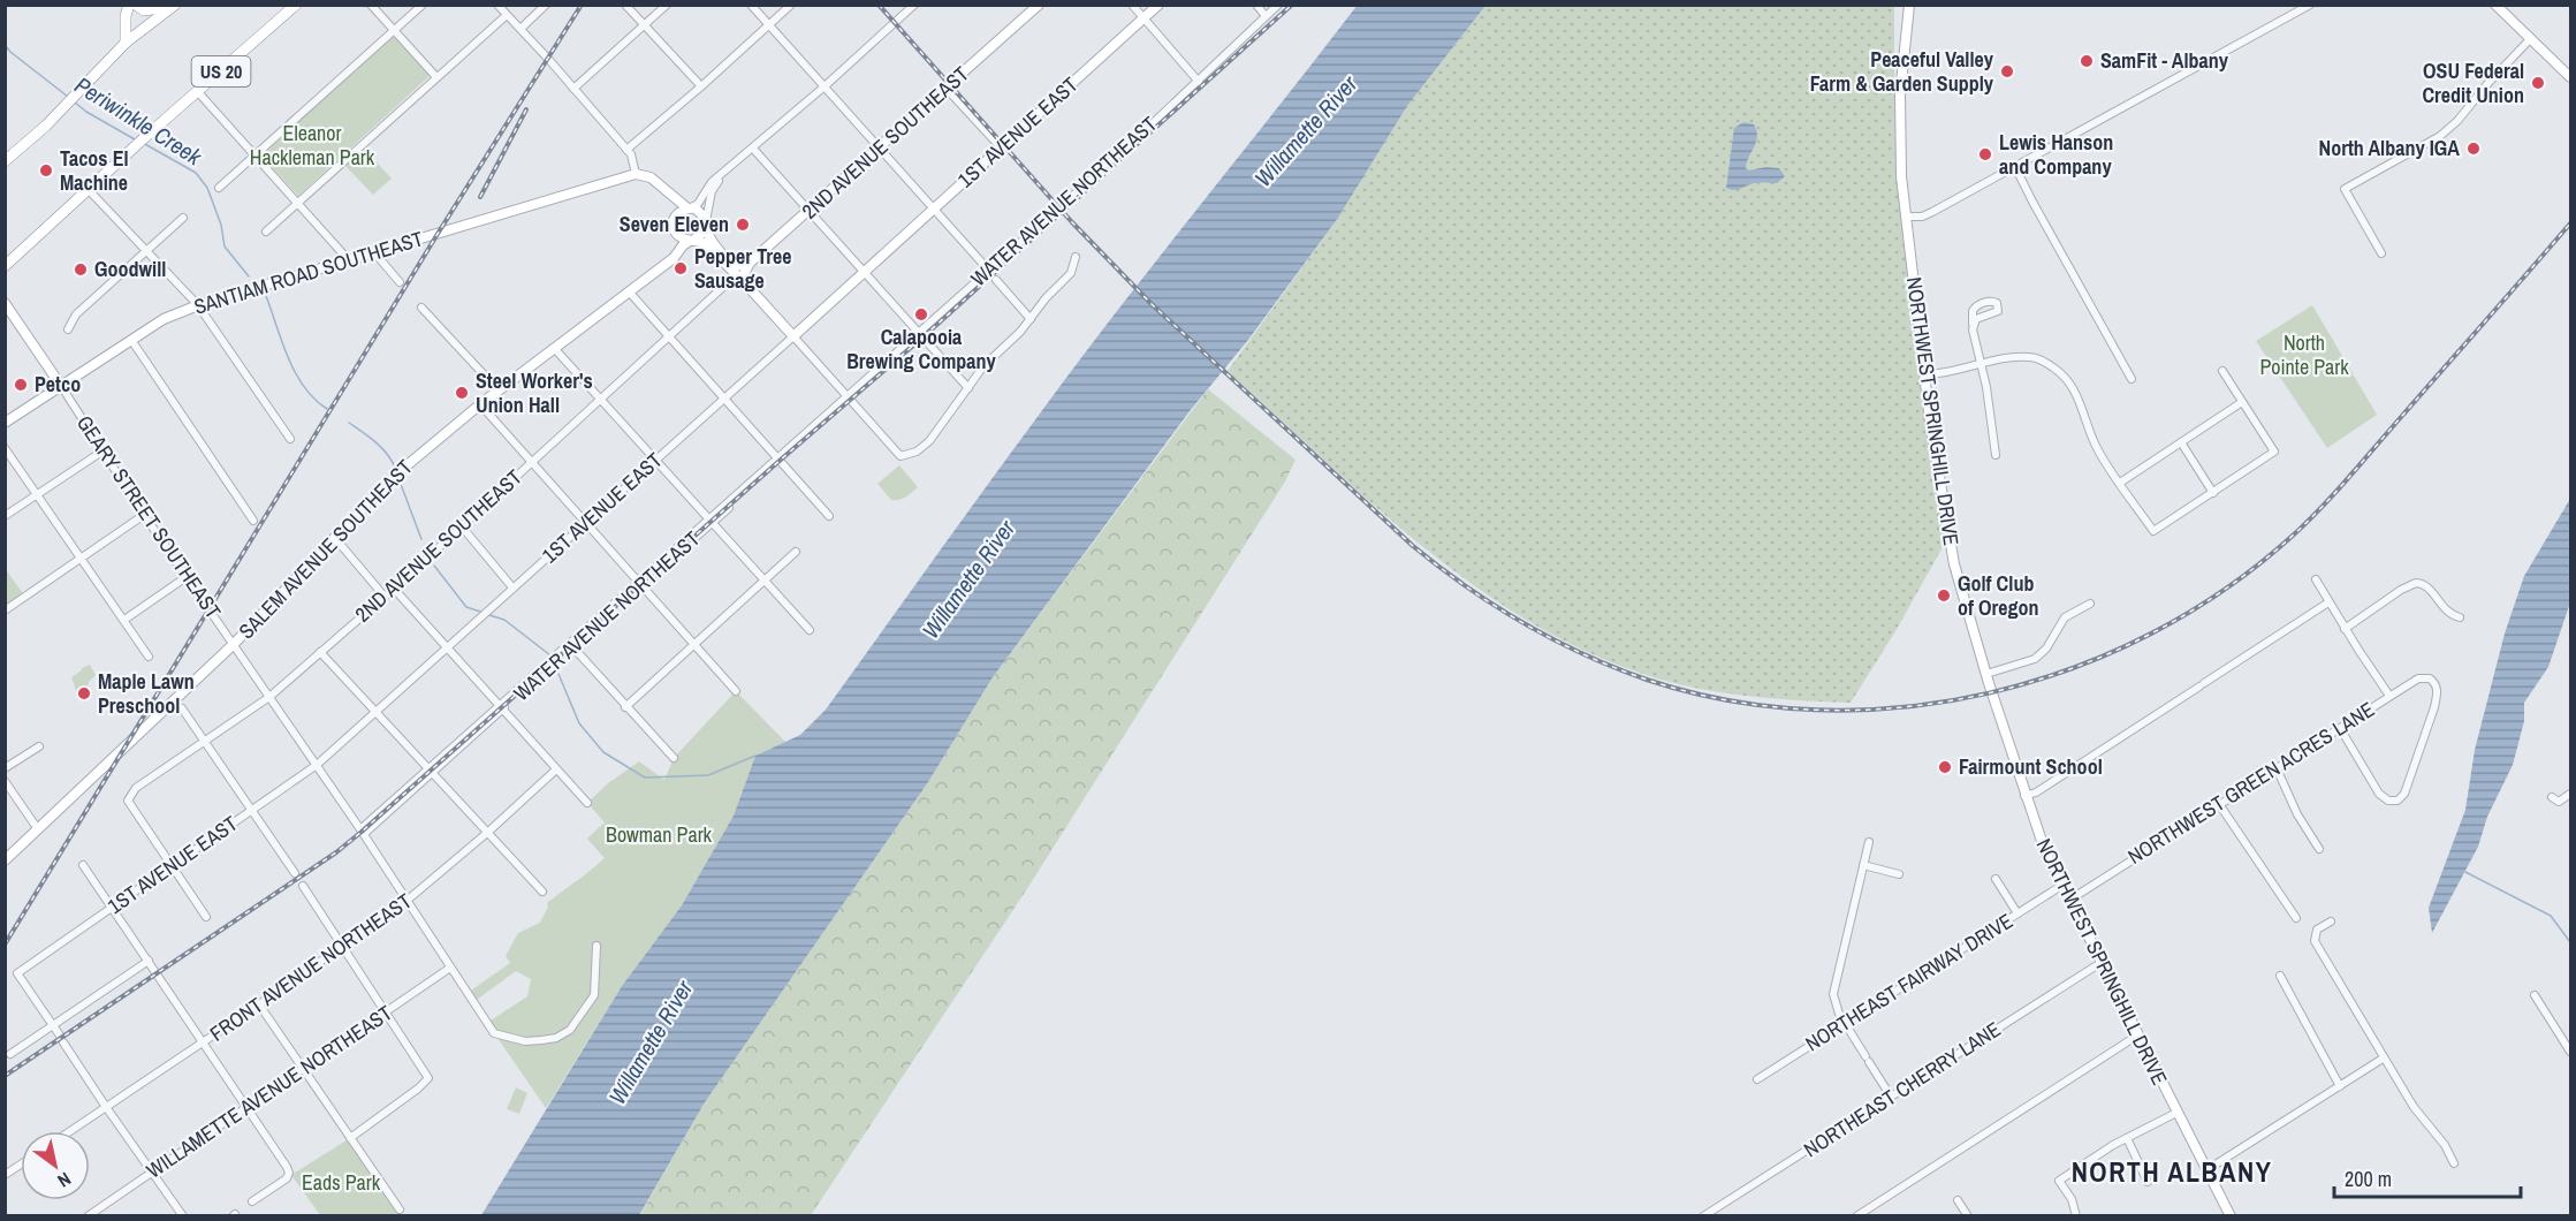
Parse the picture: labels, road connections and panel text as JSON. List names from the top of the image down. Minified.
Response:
{"streets":{"highway":["US 20"],"main road":["1ST AVENUE EAST","2ND AVENUE SOUTHEAST","SANTIAM ROAD SOUTHEAST","NORTHWEST SPRINGHILL DRIVE","GEARY STREET SOUTHEAST","SALEM AVENUE SOUTHEAST"],"street":["WATER AVENUE NORTHEAST","NORTHWEST GREEN ACRES LANE","FRONT AVENUE NORTHEAST","NORTHEAST FAIRWAY DRIVE","NORTHEAST CHERRY LANE","WILLAMETTE AVENUE NORTHEAST"]},"crossings":[["1ST AVENUE EAST","2ND AVENUE SOUTHEAST"],["1ST AVENUE EAST","GEARY STREET SOUTHEAST"],["2ND AVENUE SOUTHEAST","GEARY STREET SOUTHEAST"],["WATER AVENUE NORTHEAST","GEARY STREET SOUTHEAST"],["SANTIAM ROAD SOUTHEAST","GEARY STREET SOUTHEAST"],["NORTHWEST SPRINGHILL DRIVE","NORTHWEST GREEN ACRES LANE"],["NORTHWEST SPRINGHILL DRIVE","NORTHEAST FAIRWAY DRIVE"],["NORTHWEST SPRINGHILL DRIVE","NORTHEAST CHERRY LANE"],["GEARY STREET SOUTHEAST","SALEM AVENUE SOUTHEAST"],["GEARY STREET SOUTHEAST","FRONT AVENUE NORTHEAST"],["GEARY STREET SOUTHEAST","WILLAMETTE AVENUE NORTHEAST"]],"districts":["NORTH ALBANY"],"water":["Periwinkle Creek","Willamette River"],"parks":["Eleanor Hackleman Park","North Pointe Park","Bowman Park","Eads Park"],"places":["SamFit - Albany","Peaceful Valley Farm & Garden Supply","OSU Federal Credit Union","North Albany IGA","Lewis Hanson and Company","Tacos El Machine","Seven Eleven","Pepper Tree Sausage","Goodwill","Calapooia Brewing Company","Petco","Steel Worker's Union Hall","Golf Club of Oregon","Maple Lawn Preschool","Fairmount School"],"scale_bar":"200 m","north":"bottom right"}
